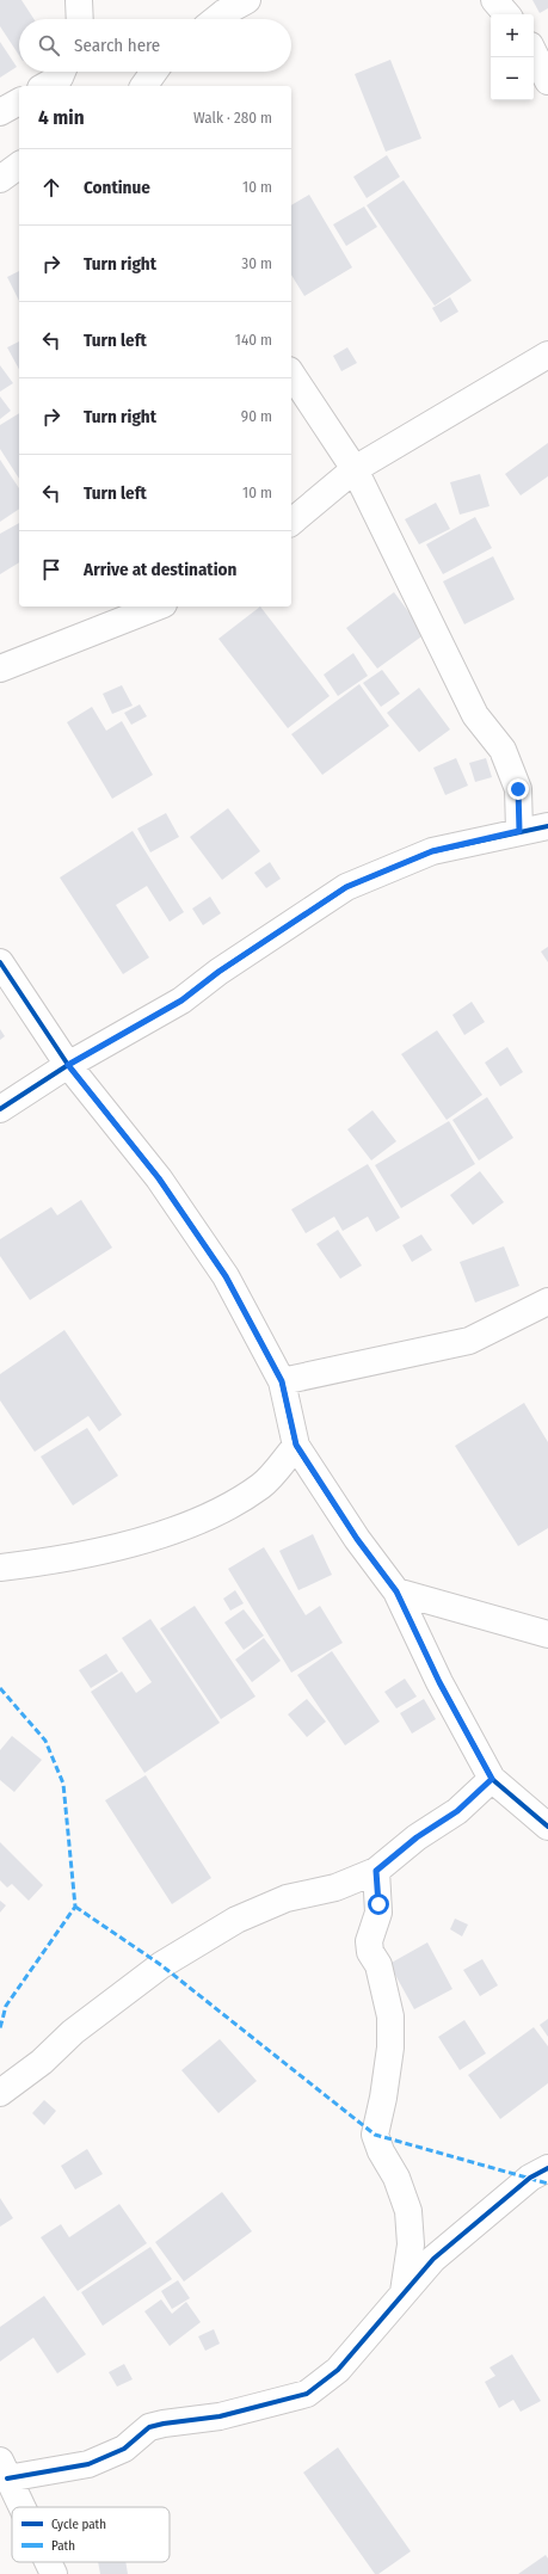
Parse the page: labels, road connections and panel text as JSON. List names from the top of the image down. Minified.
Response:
{"legend":["Cycle path","Path"],"page":{"map_buttons":["+","−"],"search":"Search here","heading":["4 min","Walk · 280 m"],"list":[["Continue","10 m"],["Turn right","30 m"],["Turn left","140 m"],["Turn right","90 m"],["Turn left","10 m"],"Arrive at destination"]}}
